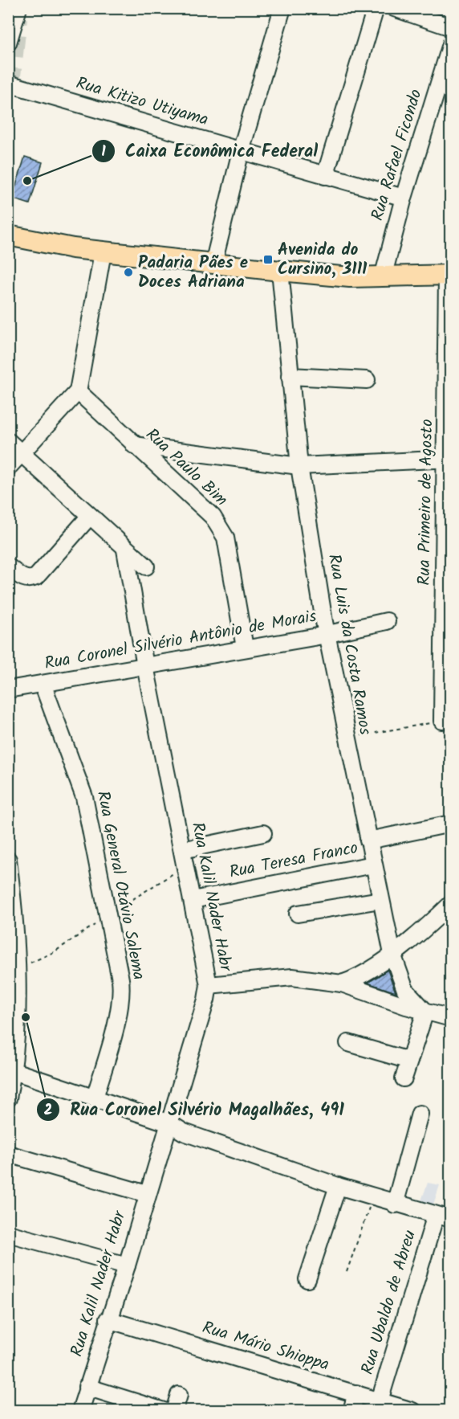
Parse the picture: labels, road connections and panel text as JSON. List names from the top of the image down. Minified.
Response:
{"streets":{"street":["Rua Kitizo Utiyama","Rua Rafael Ficondo","Rua Paulo Bim","Rua Primeiro de Agosto","Rua Coronel Silvério Antônio de Morais","Rua Luis da Costa Ramos","Rua Teresa Franco","Rua General Otávio Salema","Rua Kalil Nader Habr","Rua Ubaldo de Abreu","Rua Mário Shioppa"]},"crossings":[["Rua Kitizo Utiyama","Rua Rafael Ficondo"],["Rua Paulo Bim","Rua Coronel Silvério Antônio de Morais"],["Rua Coronel Silvério Antônio de Morais","Rua Luis da Costa Ramos"],["Rua Coronel Silvério Antônio de Morais","Rua General Otávio Salema"],["Rua Coronel Silvério Antônio de Morais","Rua Kalil Nader Habr"],["Rua Luis da Costa Ramos","Rua Teresa Franco"],["Rua Teresa Franco","Rua Kalil Nader Habr"],["Rua Kalil Nader Habr","Rua Mário Shioppa"],["Rua Ubaldo de Abreu","Rua Mário Shioppa"]],"places":{"other":["Caixa Econômica Federal","Padaria Pães e Doces Adriana","Rua Coronel Silvério Magalhães, 491"],"transit":["Avenida do Cursino, 3111"]}}
